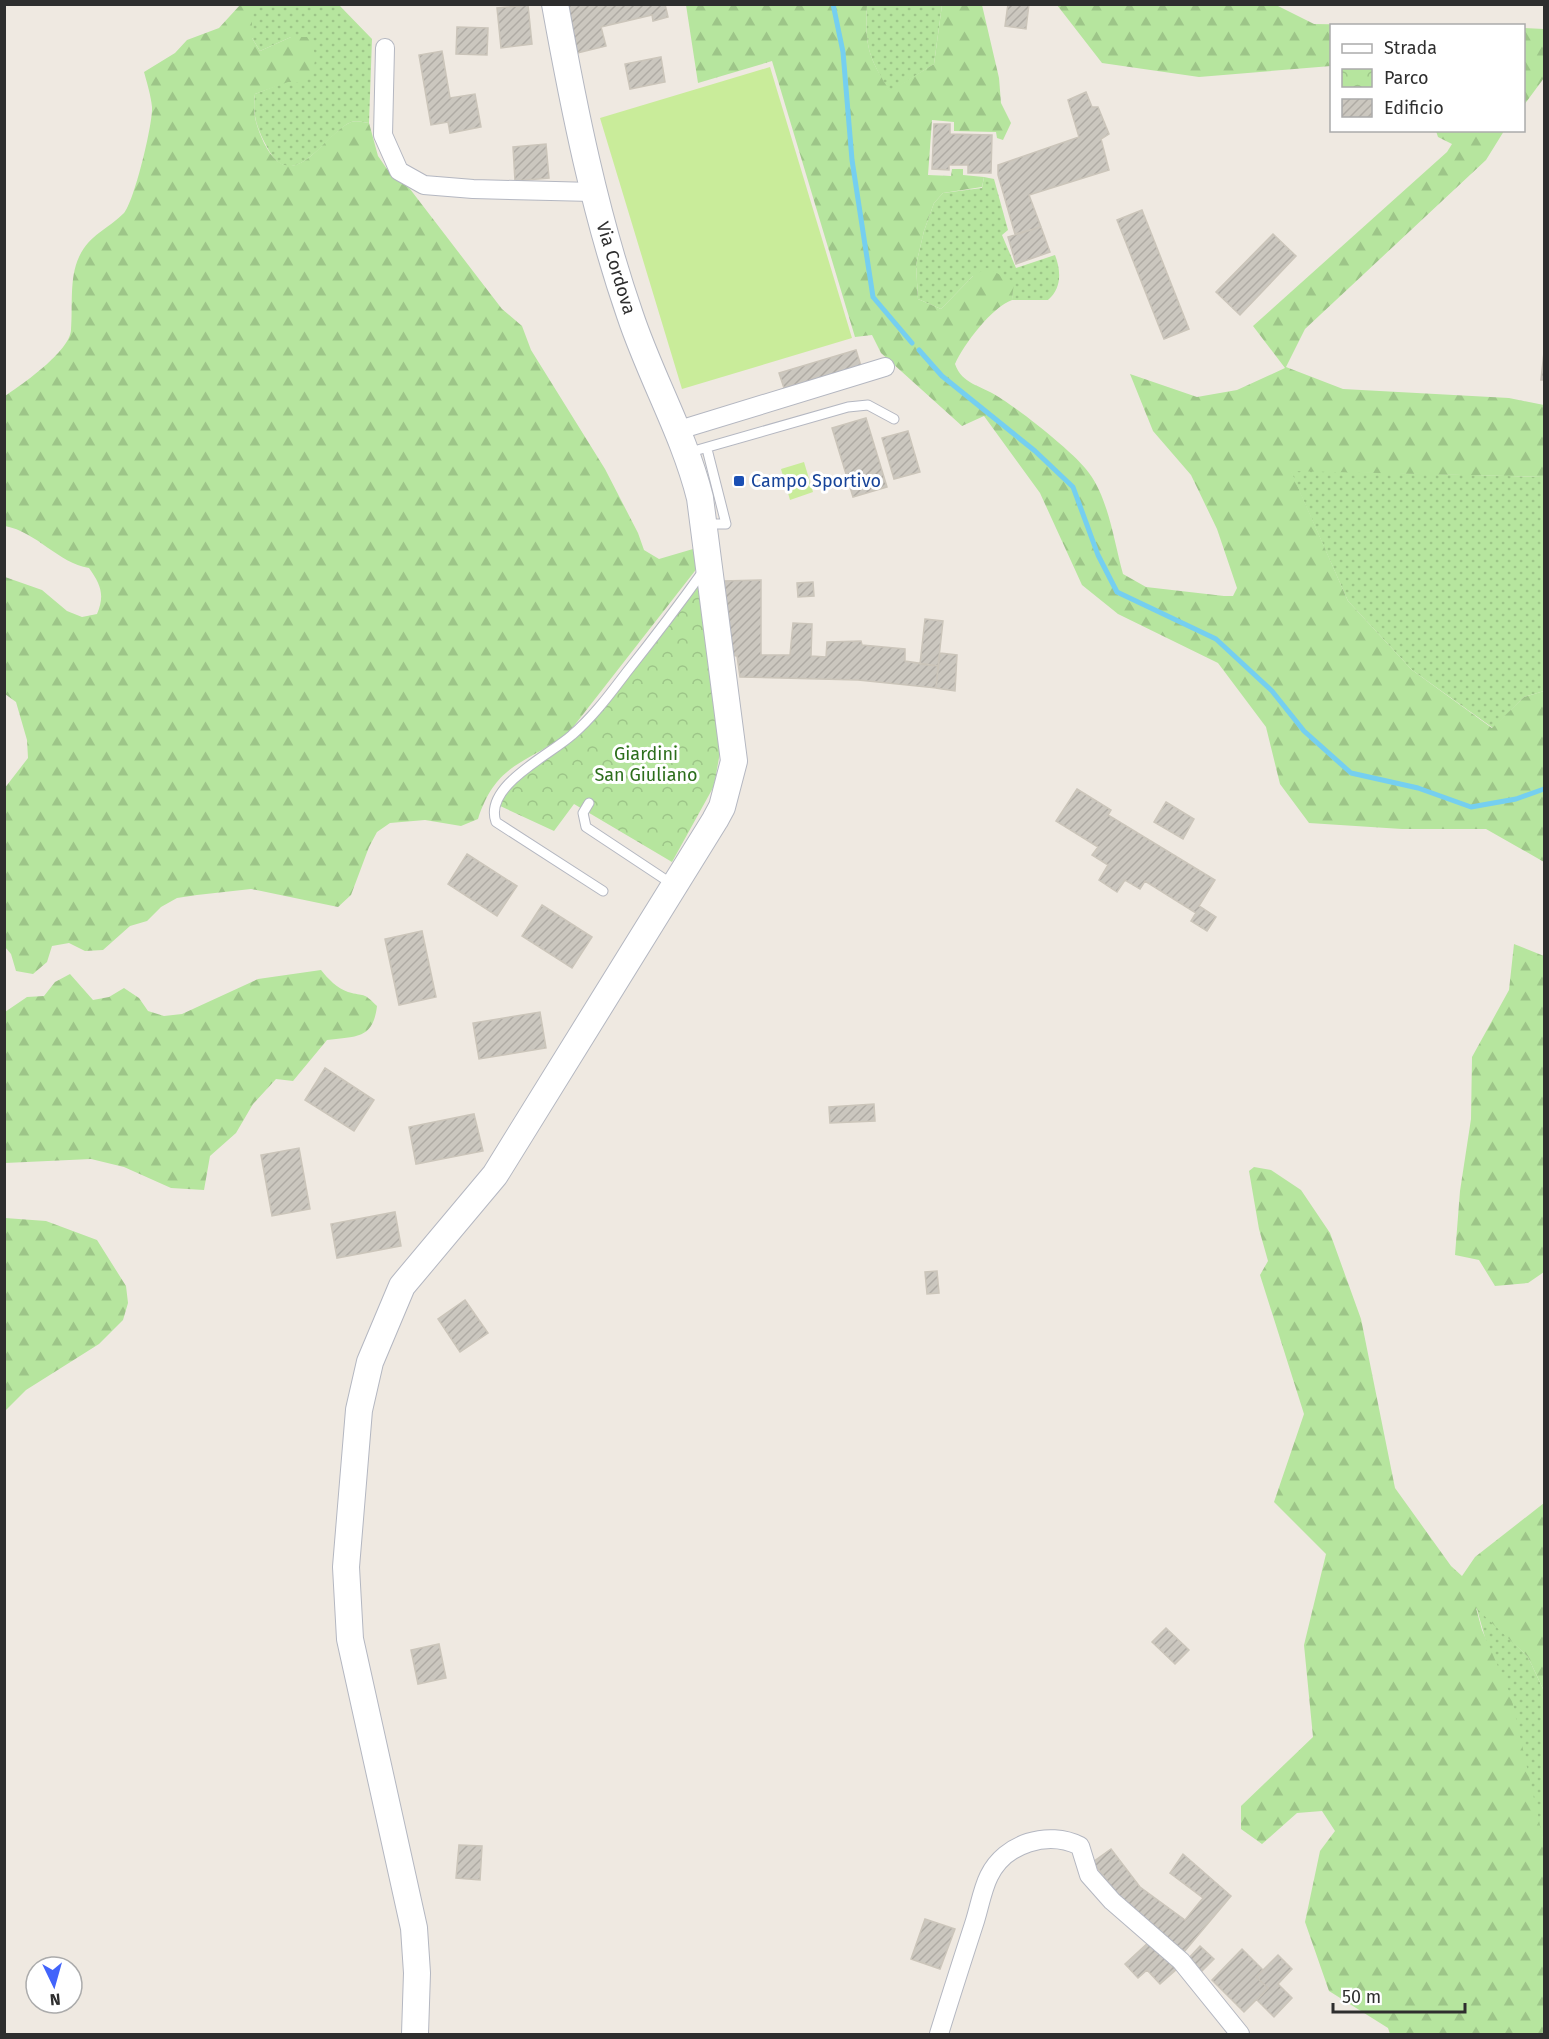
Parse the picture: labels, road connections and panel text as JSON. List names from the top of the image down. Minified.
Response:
{"streets":{"street":["Via Cordova"]},"parks":["Giardini San Giuliano"],"places":{"transit":["Campo Sportivo"]},"legend":["Strada","Parco","Edificio"],"scale_bar":"50 m","north":"bottom"}
